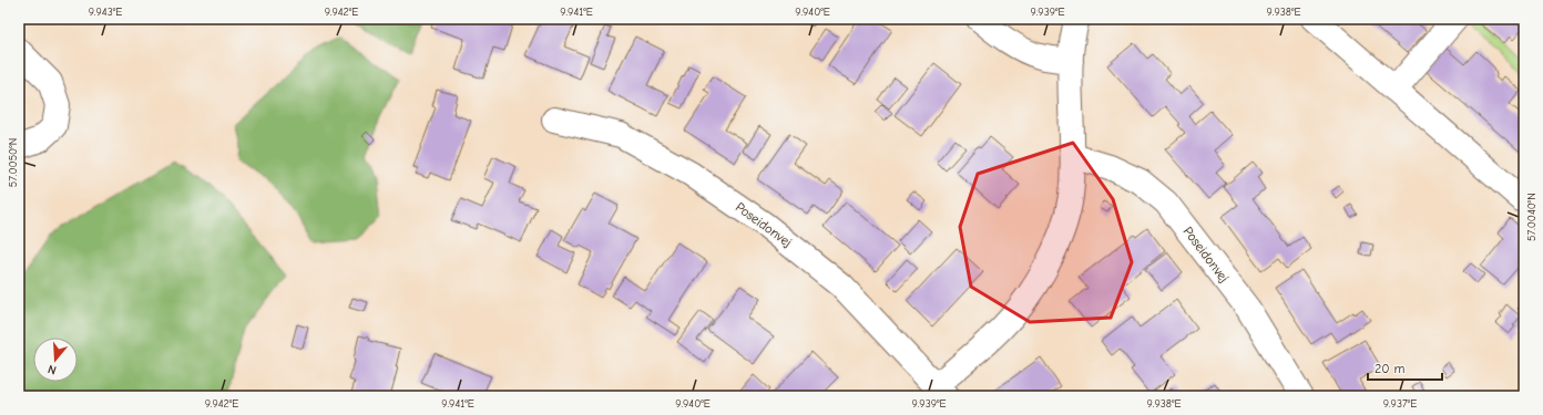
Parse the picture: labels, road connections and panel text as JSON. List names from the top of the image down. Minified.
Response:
{"streets":{"street":["Poseidonvej"]},"scale_bar":"20 m","north":"bottom","coordinates":["9.943°E","9.942°E","9.941°E","9.940°E","9.939°E","9.938°E","57.0050°N","57.0040°N","9.937°E"]}
